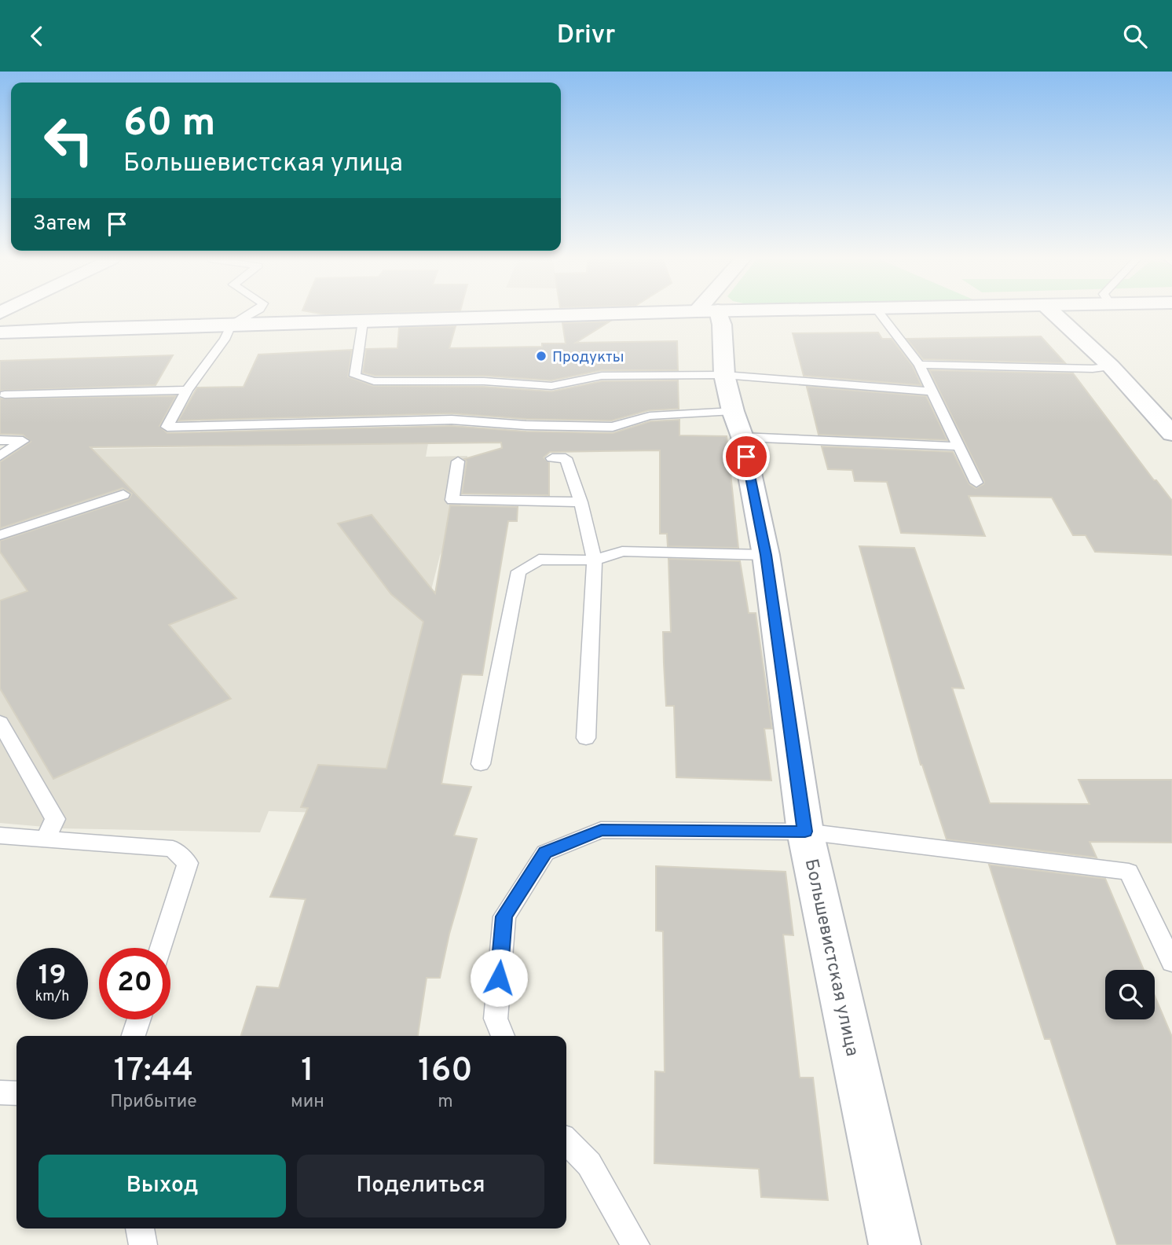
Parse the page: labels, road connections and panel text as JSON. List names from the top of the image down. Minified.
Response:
{"streets":{"street":["Большевистская улица"]},"places":["Продукты"],"page":{"header":"Drivr","turn":["60 m","Большевистская улица"],"then":"Затем","speed":"19 km/h","limit":"20","eta":["17:44","Прибытие","1","мин","160","m"],"buttons":["Выход","Поделиться"]}}
